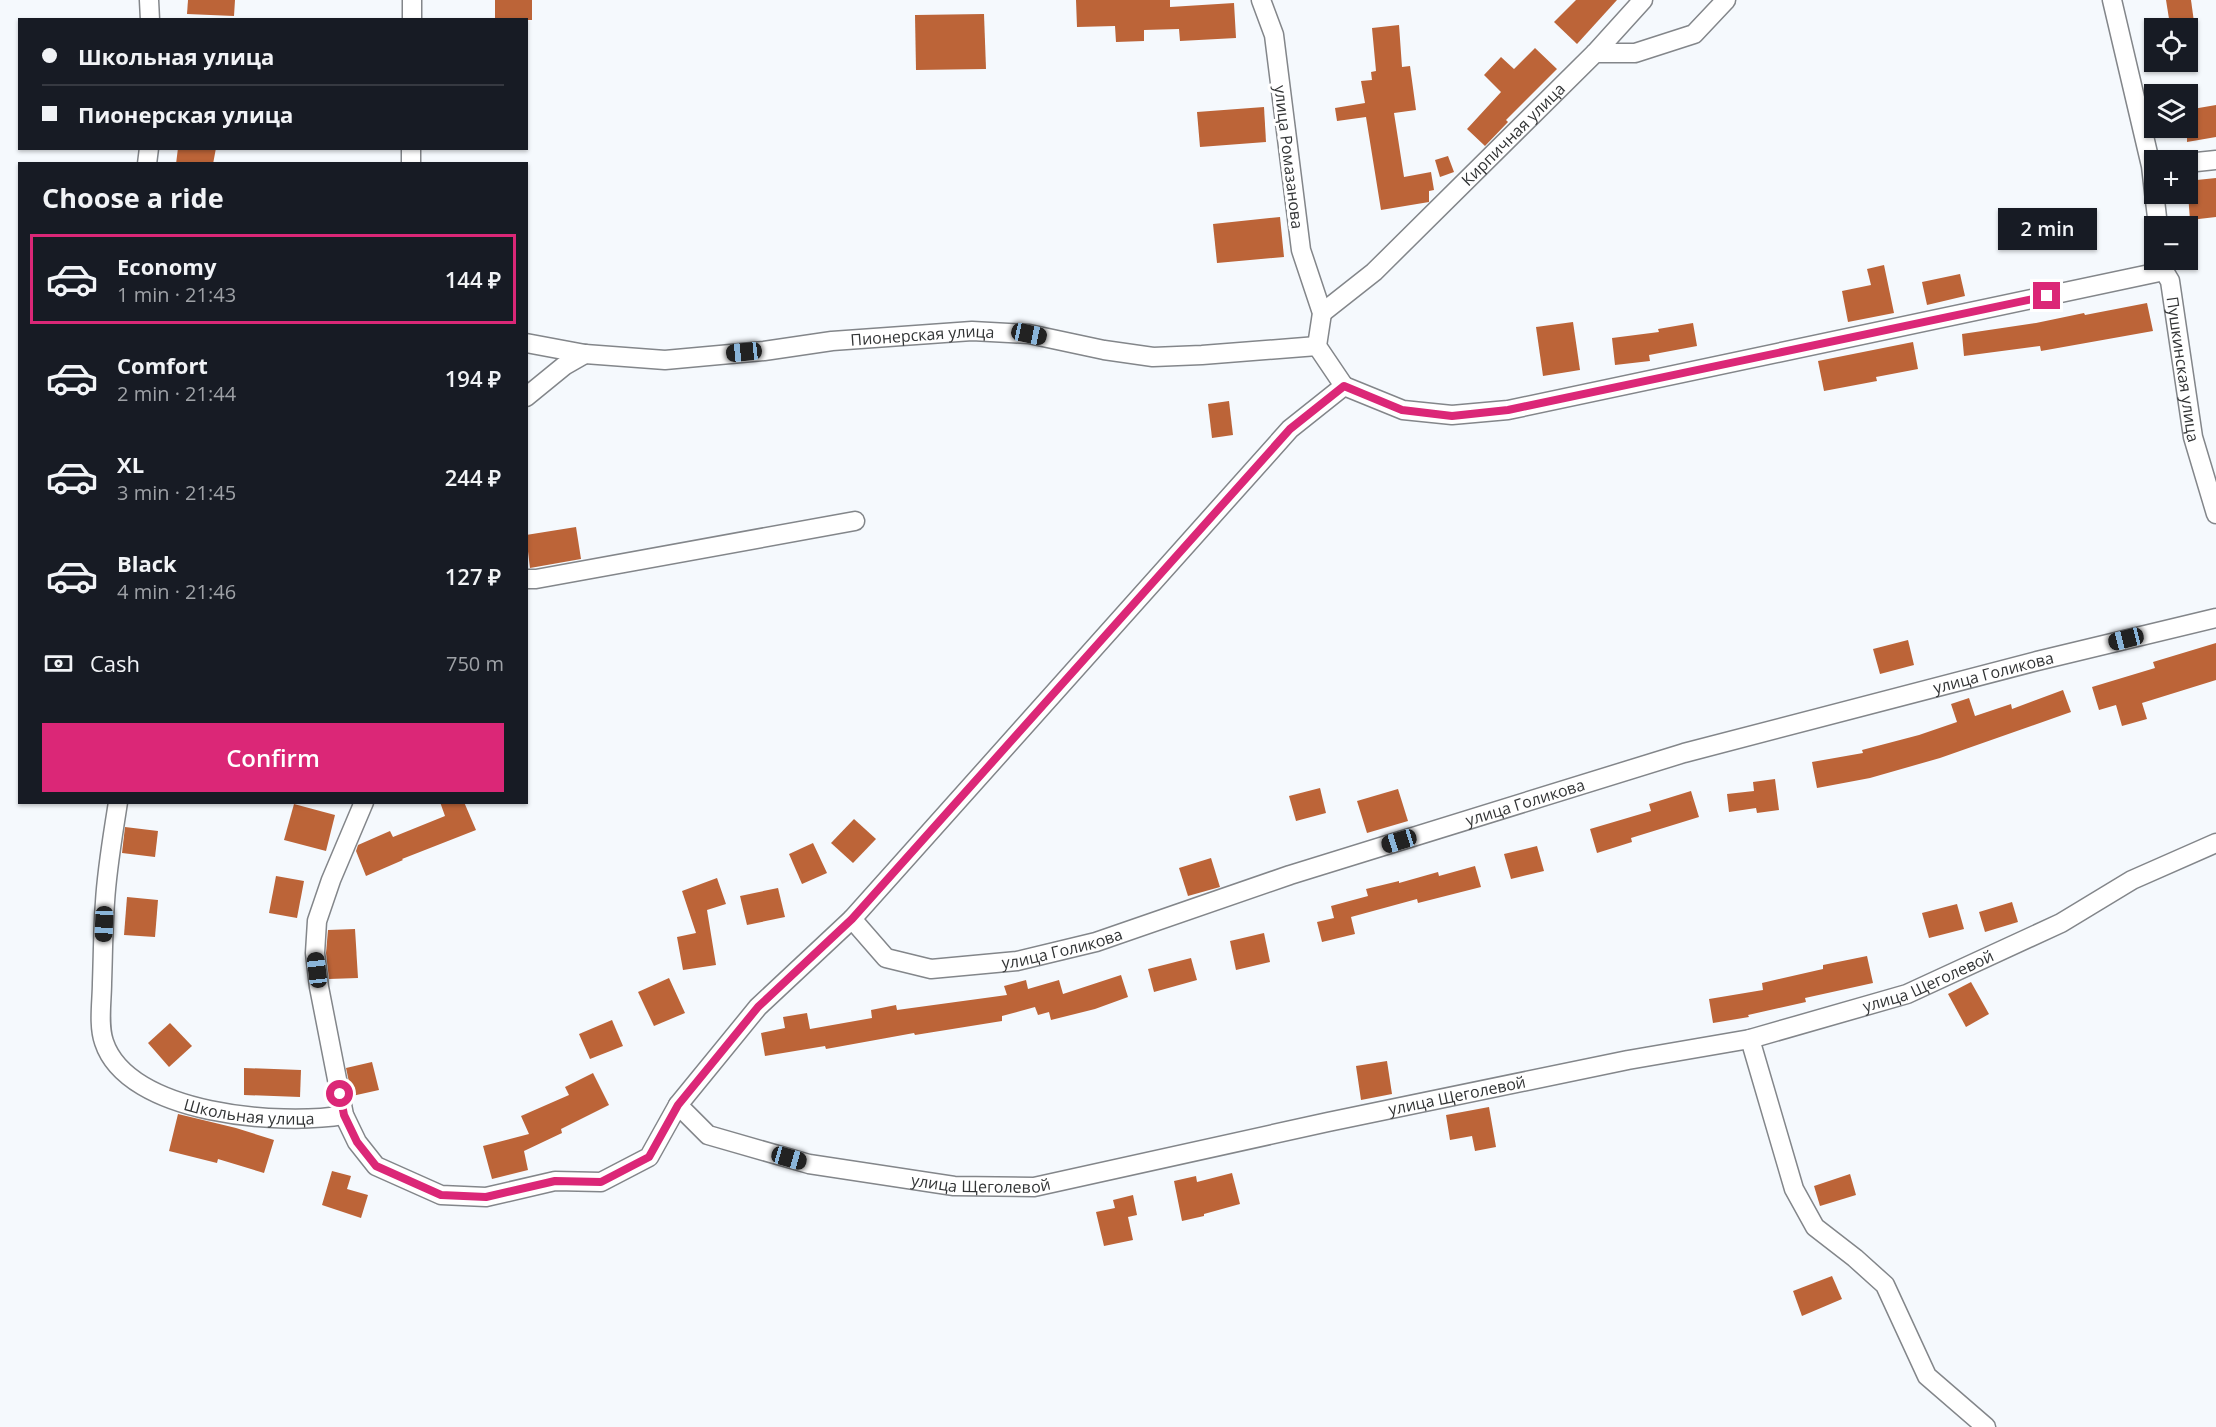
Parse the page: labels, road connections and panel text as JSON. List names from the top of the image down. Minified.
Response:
{"streets":{"street":["Кирпичная улица","улица Ромазанова","Пионерская улица","Пушкинская улица","улица Голикова","улица Щеголевой","Школьная улица"]},"crossings":[["Кирпичная улица","улица Ромазанова"]],"page":{"map_buttons":["+","−"],"banner":["Школьная улица","Пионерская улица"],"heading":"Choose a ride","bubble":"2 min","list":[{"name":"Economy","note":"1 min · 21:43","value":"144 ₽"},{"name":"Comfort","note":"2 min · 21:44","value":"194 ₽"},{"name":"XL","note":"3 min · 21:45","value":"244 ₽"},{"name":"Black","note":"4 min · 21:46","value":"127 ₽"}],"pay":["Cash","750 m"],"buttons":"Confirm"}}
